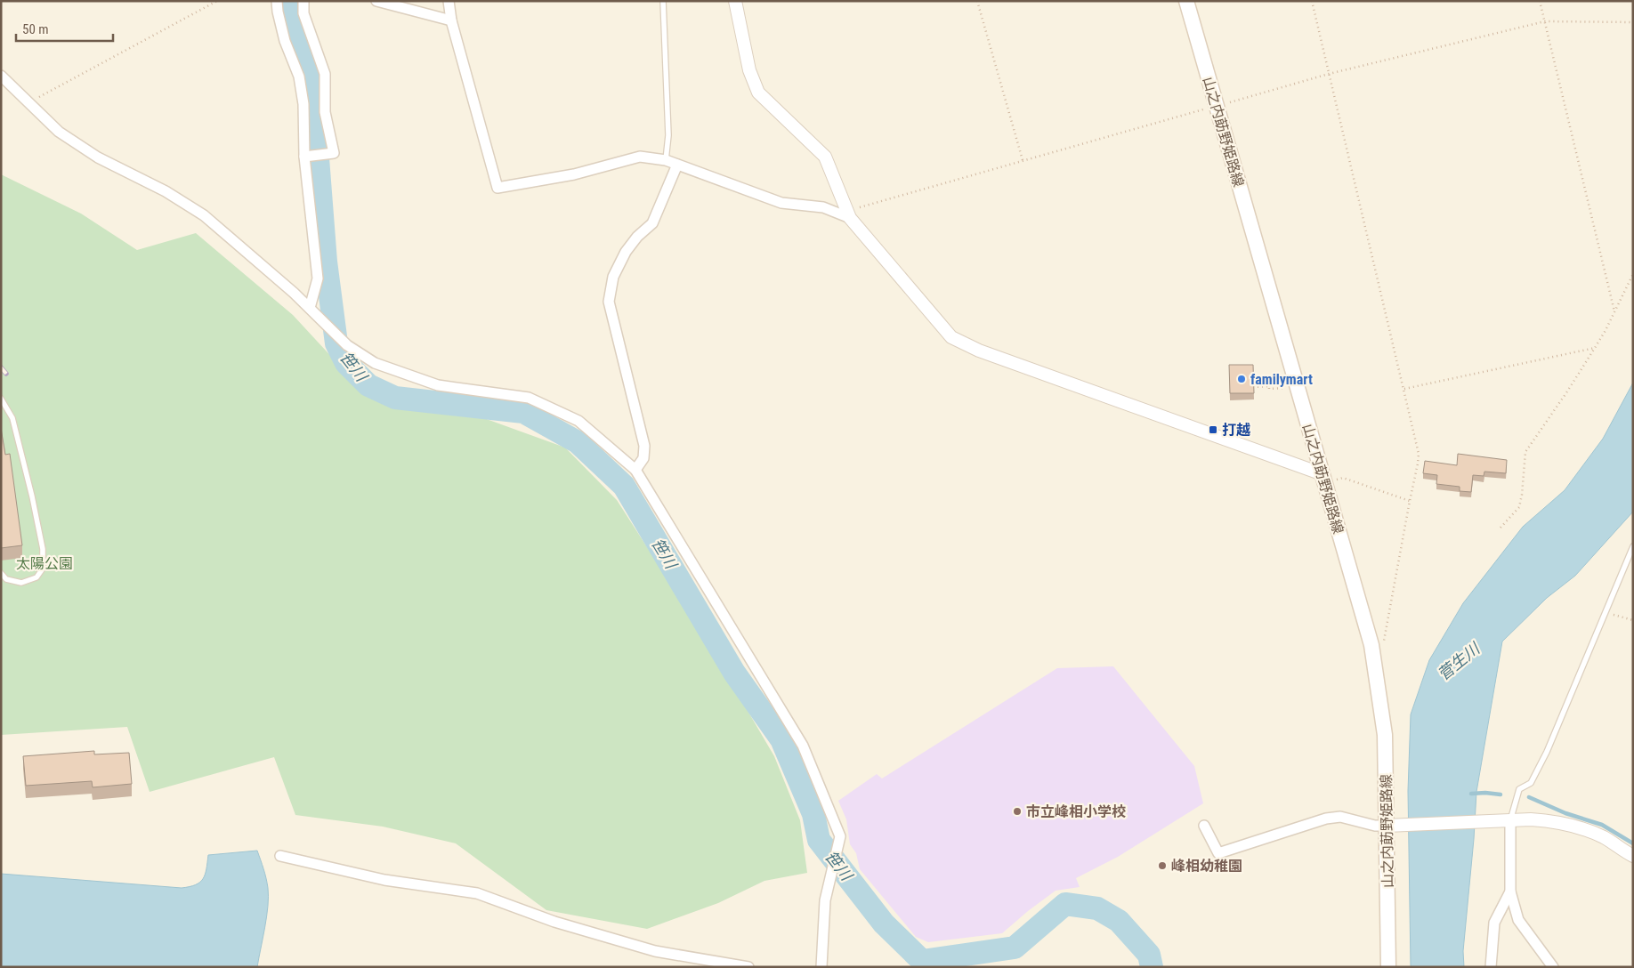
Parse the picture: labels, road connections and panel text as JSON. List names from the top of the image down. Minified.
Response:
{"streets":{"main road":["山之内莇野姫路線"]},"water":["笹川","菅生川"],"parks":["太陽公園"],"places":{"other":["familymart","市立峰相小学校","峰相幼稚園"],"transit":["打越"]},"scale_bar":"50 m"}
